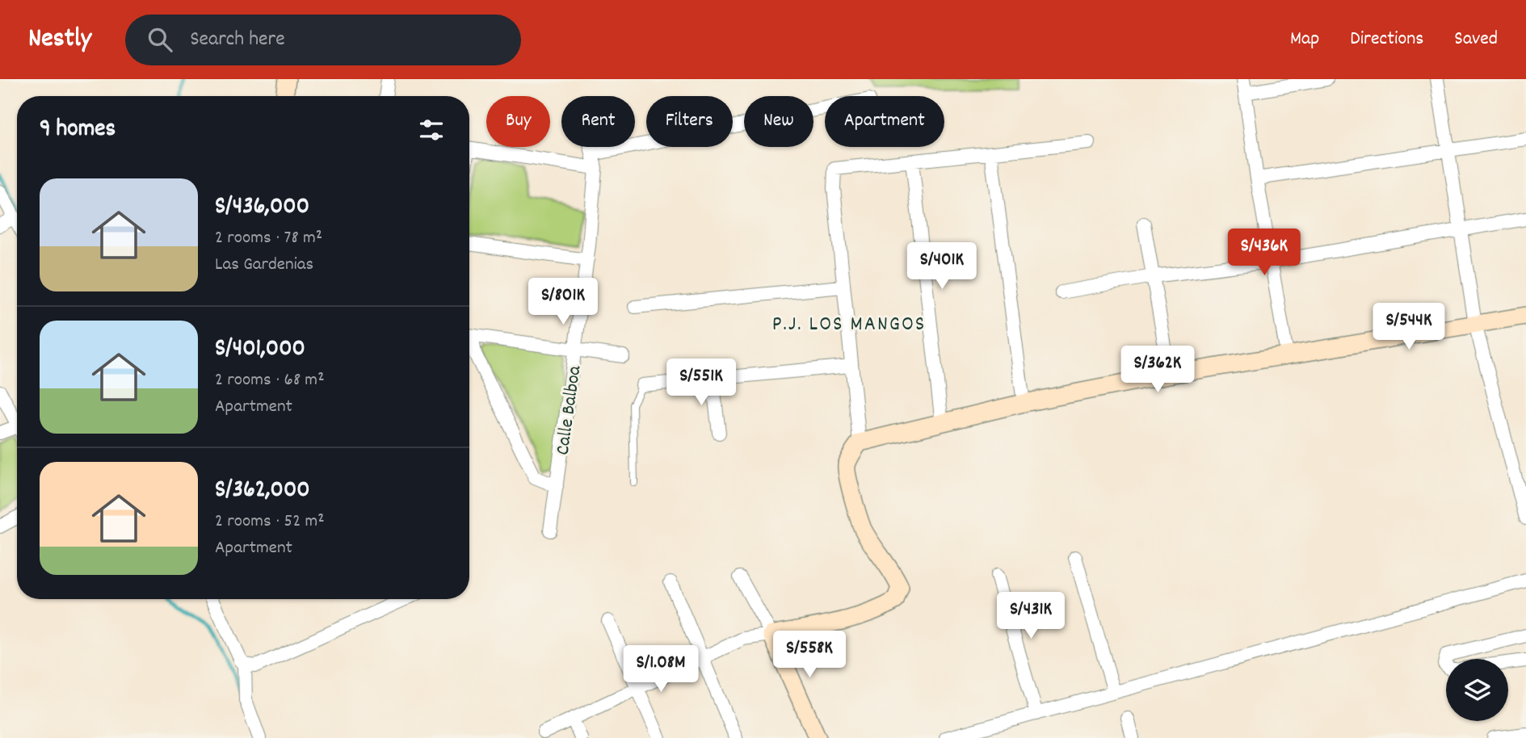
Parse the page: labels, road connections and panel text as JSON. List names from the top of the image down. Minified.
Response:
{"streets":{"street":["Calle Balboa"]},"districts":["P.J. LOS MANGOS"],"page":{"header":"Nestly","search":"Search here","nav":["Map","Directions","Saved"],"chip":["Buy","Rent","Filters","New","Apartment"],"heading":"9 homes","list":[{"name":"S/436,000","note":"2 rooms · 78 m² · Las Gardenias"},{"name":"S/401,000","note":"2 rooms · 68 m² · Apartment"},{"name":"S/362,000","note":"2 rooms · 52 m² · Apartment"}],"price":["S/436K","S/401K","S/801K","S/544K","S/362K","S/551K","S/431K","S/558K","S/1.08M"]}}
